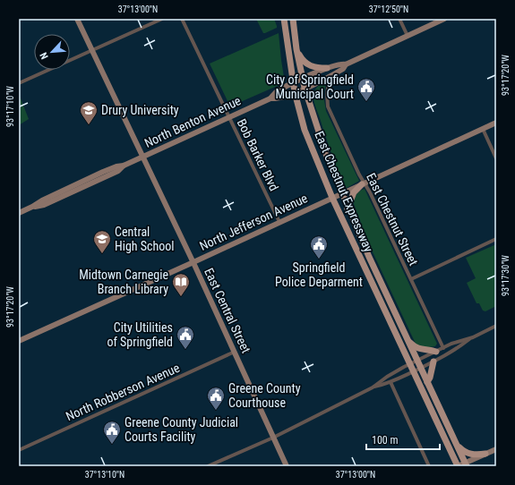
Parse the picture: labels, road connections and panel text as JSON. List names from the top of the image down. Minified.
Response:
{"streets":{"main road":["North Benton Avenue","East Chestnut Expressway","North Jefferson Avenue","East Central Street"],"street":["Bob Barker Blvd","East Chestnut Street","North Robberson Avenue"]},"crossings":[["North Benton Avenue","Bob Barker Blvd"],["North Benton Avenue","East Chestnut Expressway"],["North Benton Avenue","East Chestnut Street"],["North Benton Avenue","East Central Street"],["Bob Barker Blvd","North Jefferson Avenue"],["East Chestnut Expressway","North Jefferson Avenue"],["East Chestnut Street","North Jefferson Avenue"],["North Jefferson Avenue","East Central Street"],["East Central Street","North Robberson Avenue"]],"places":{"public building":["City of Springfield Municipal Court","Springfield Police Deparment","City Utilities of Springfield","Greene County Courthouse","Greene County Judicial Courts Facility"],"school or university":["Drury University","Central High School"],"library":["Midtown Carnegie Branch Library"]},"scale_bar":"100 m","north":"bottom left","coordinates":["37°13'00\"N","37°12'50\"N","93°17'20\"W","93°17'10\"W","93°17'30\"W","37°13'10\"N"]}
